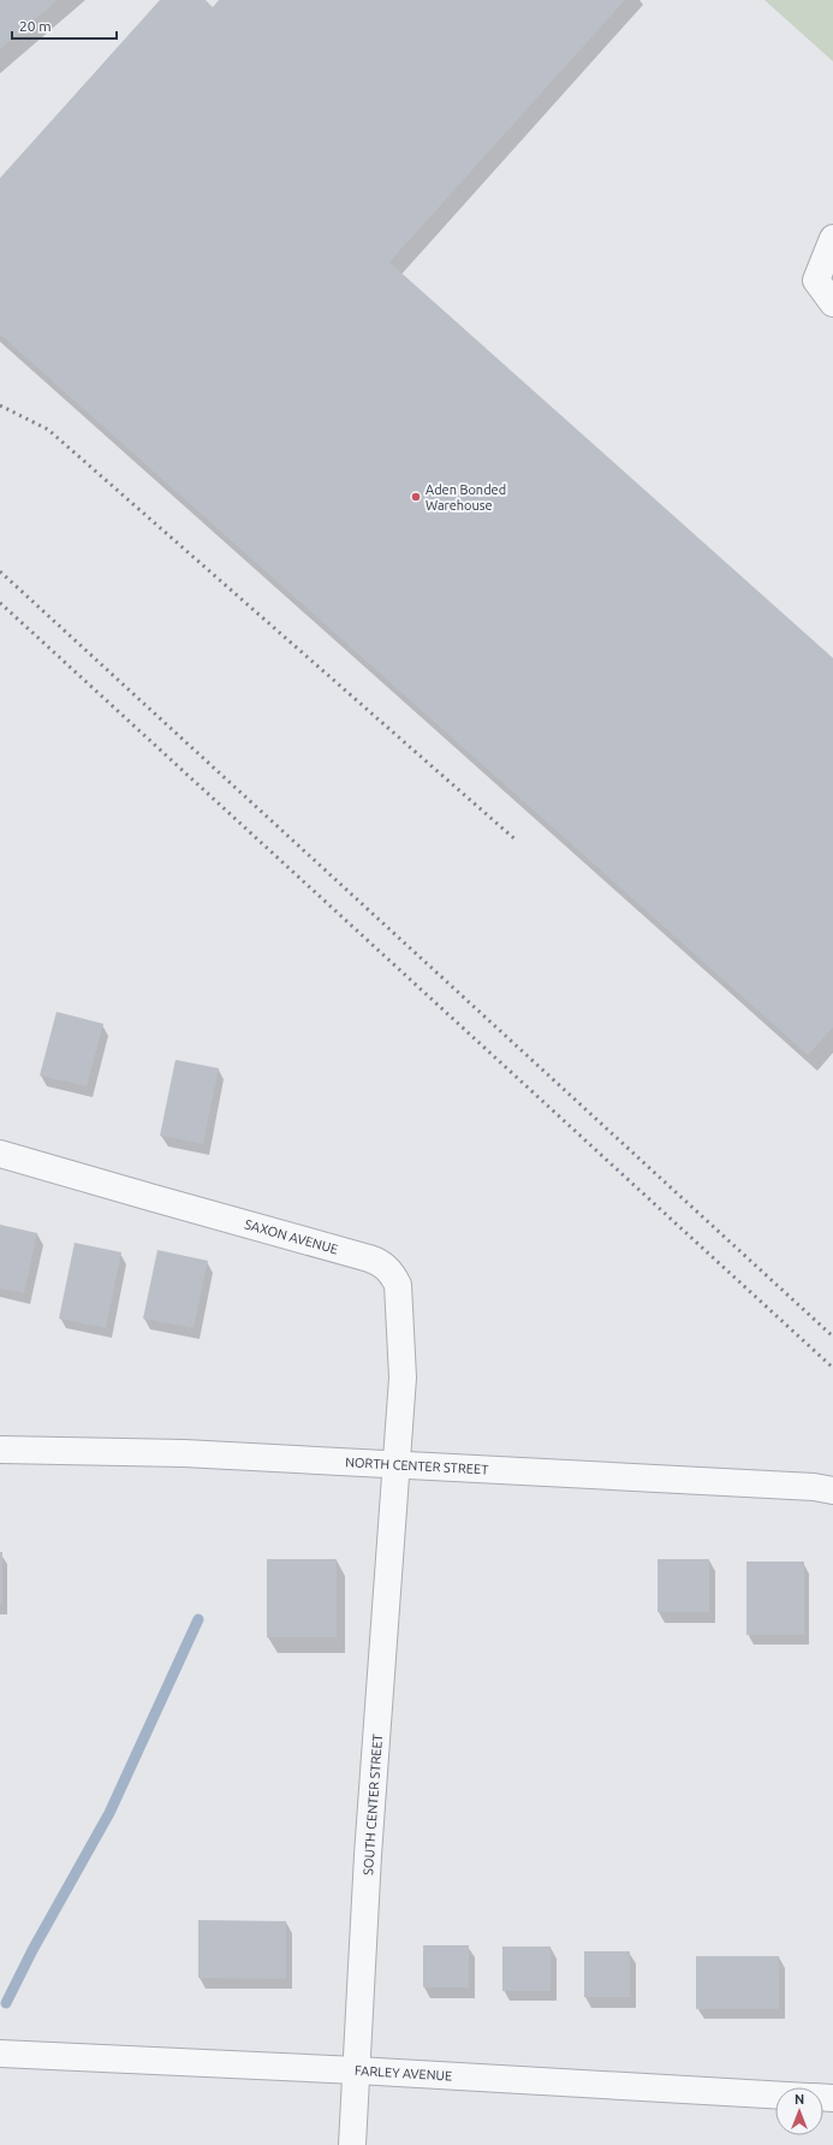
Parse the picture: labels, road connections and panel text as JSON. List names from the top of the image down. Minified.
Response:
{"streets":{"street":["SAXON AVENUE","NORTH CENTER STREET","SOUTH CENTER STREET","FARLEY AVENUE"]},"crossings":[["SAXON AVENUE","NORTH CENTER STREET"],["SAXON AVENUE","SOUTH CENTER STREET"],["NORTH CENTER STREET","SOUTH CENTER STREET"],["SOUTH CENTER STREET","FARLEY AVENUE"]],"places":["Aden Bonded Warehouse"],"scale_bar":"20 m","north":"top"}
